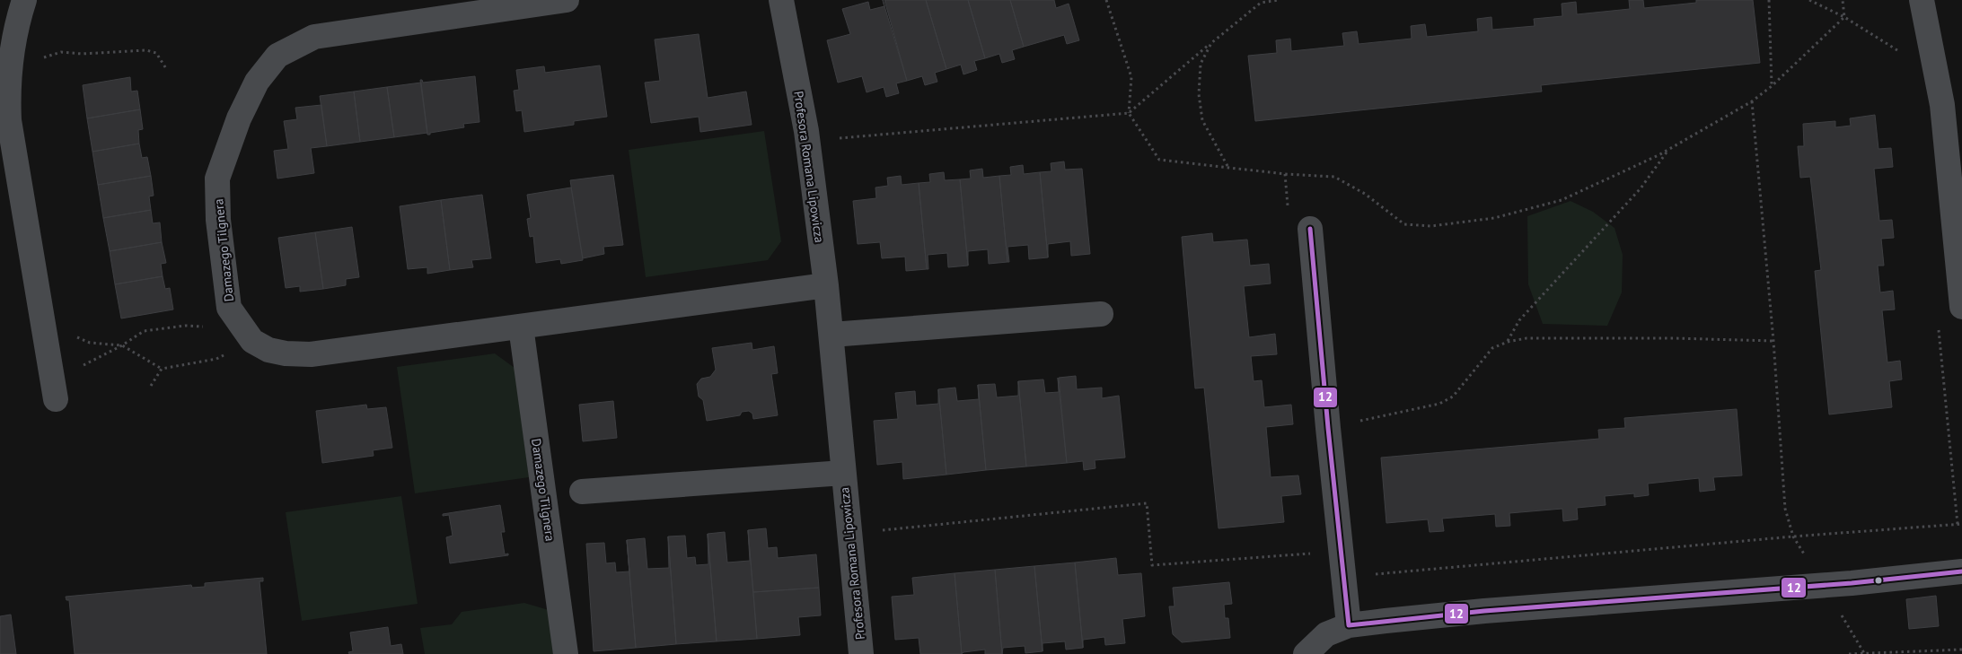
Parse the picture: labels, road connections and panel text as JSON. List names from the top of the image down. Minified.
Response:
{"streets":{"street":["Profesora Romana Lipowicza","Damazego Tilgnera"]},"lines":["transit line 12"]}
